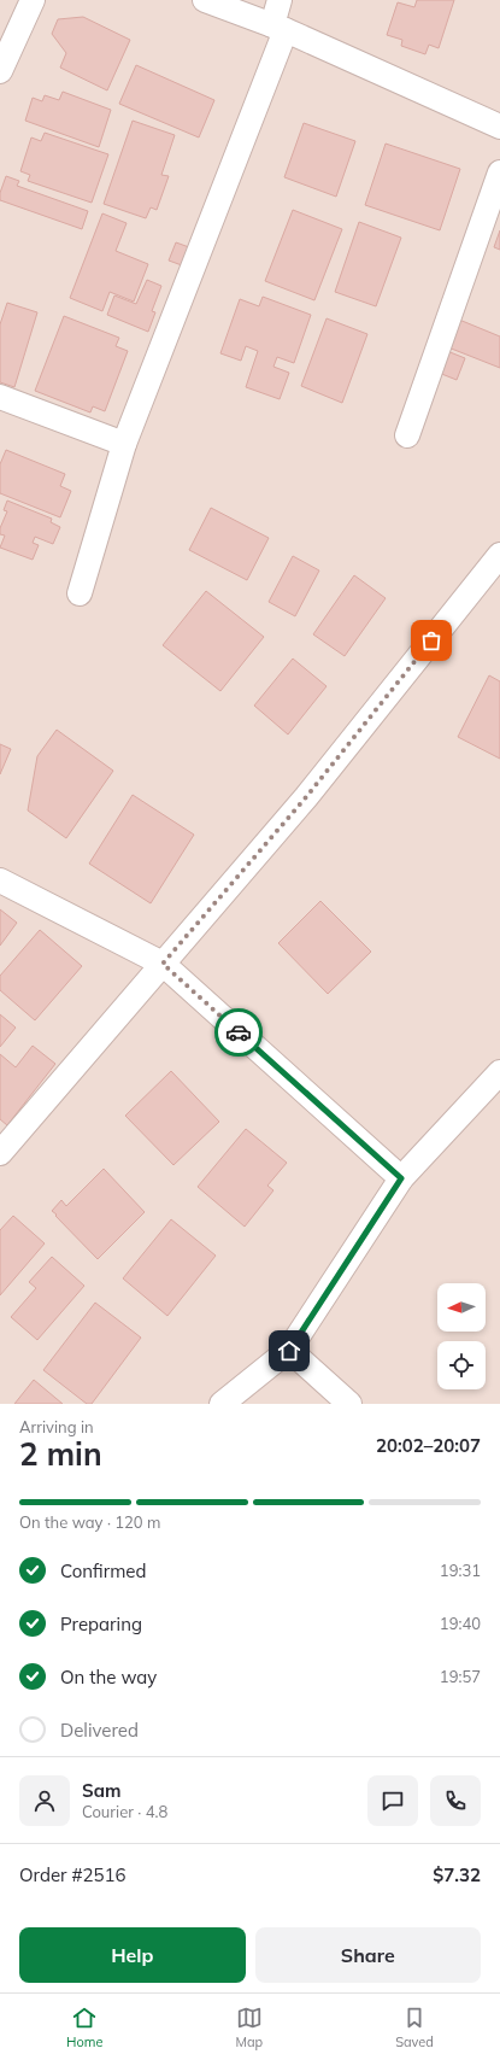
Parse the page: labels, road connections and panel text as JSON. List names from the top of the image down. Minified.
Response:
{"north":"left","page":{"heading":["2 min","Arriving in","20:02–20:07"],"panel":["Sam","Courier · 4.8","Order #2516","$7.32"],"bar":"On the way · 120 m","list":[["Confirmed","19:31"],["Preparing","19:40"],["On the way","19:57"],"Delivered"],"buttons":["Help","Share"],"tabs":["Home","Map","Saved"]}}
